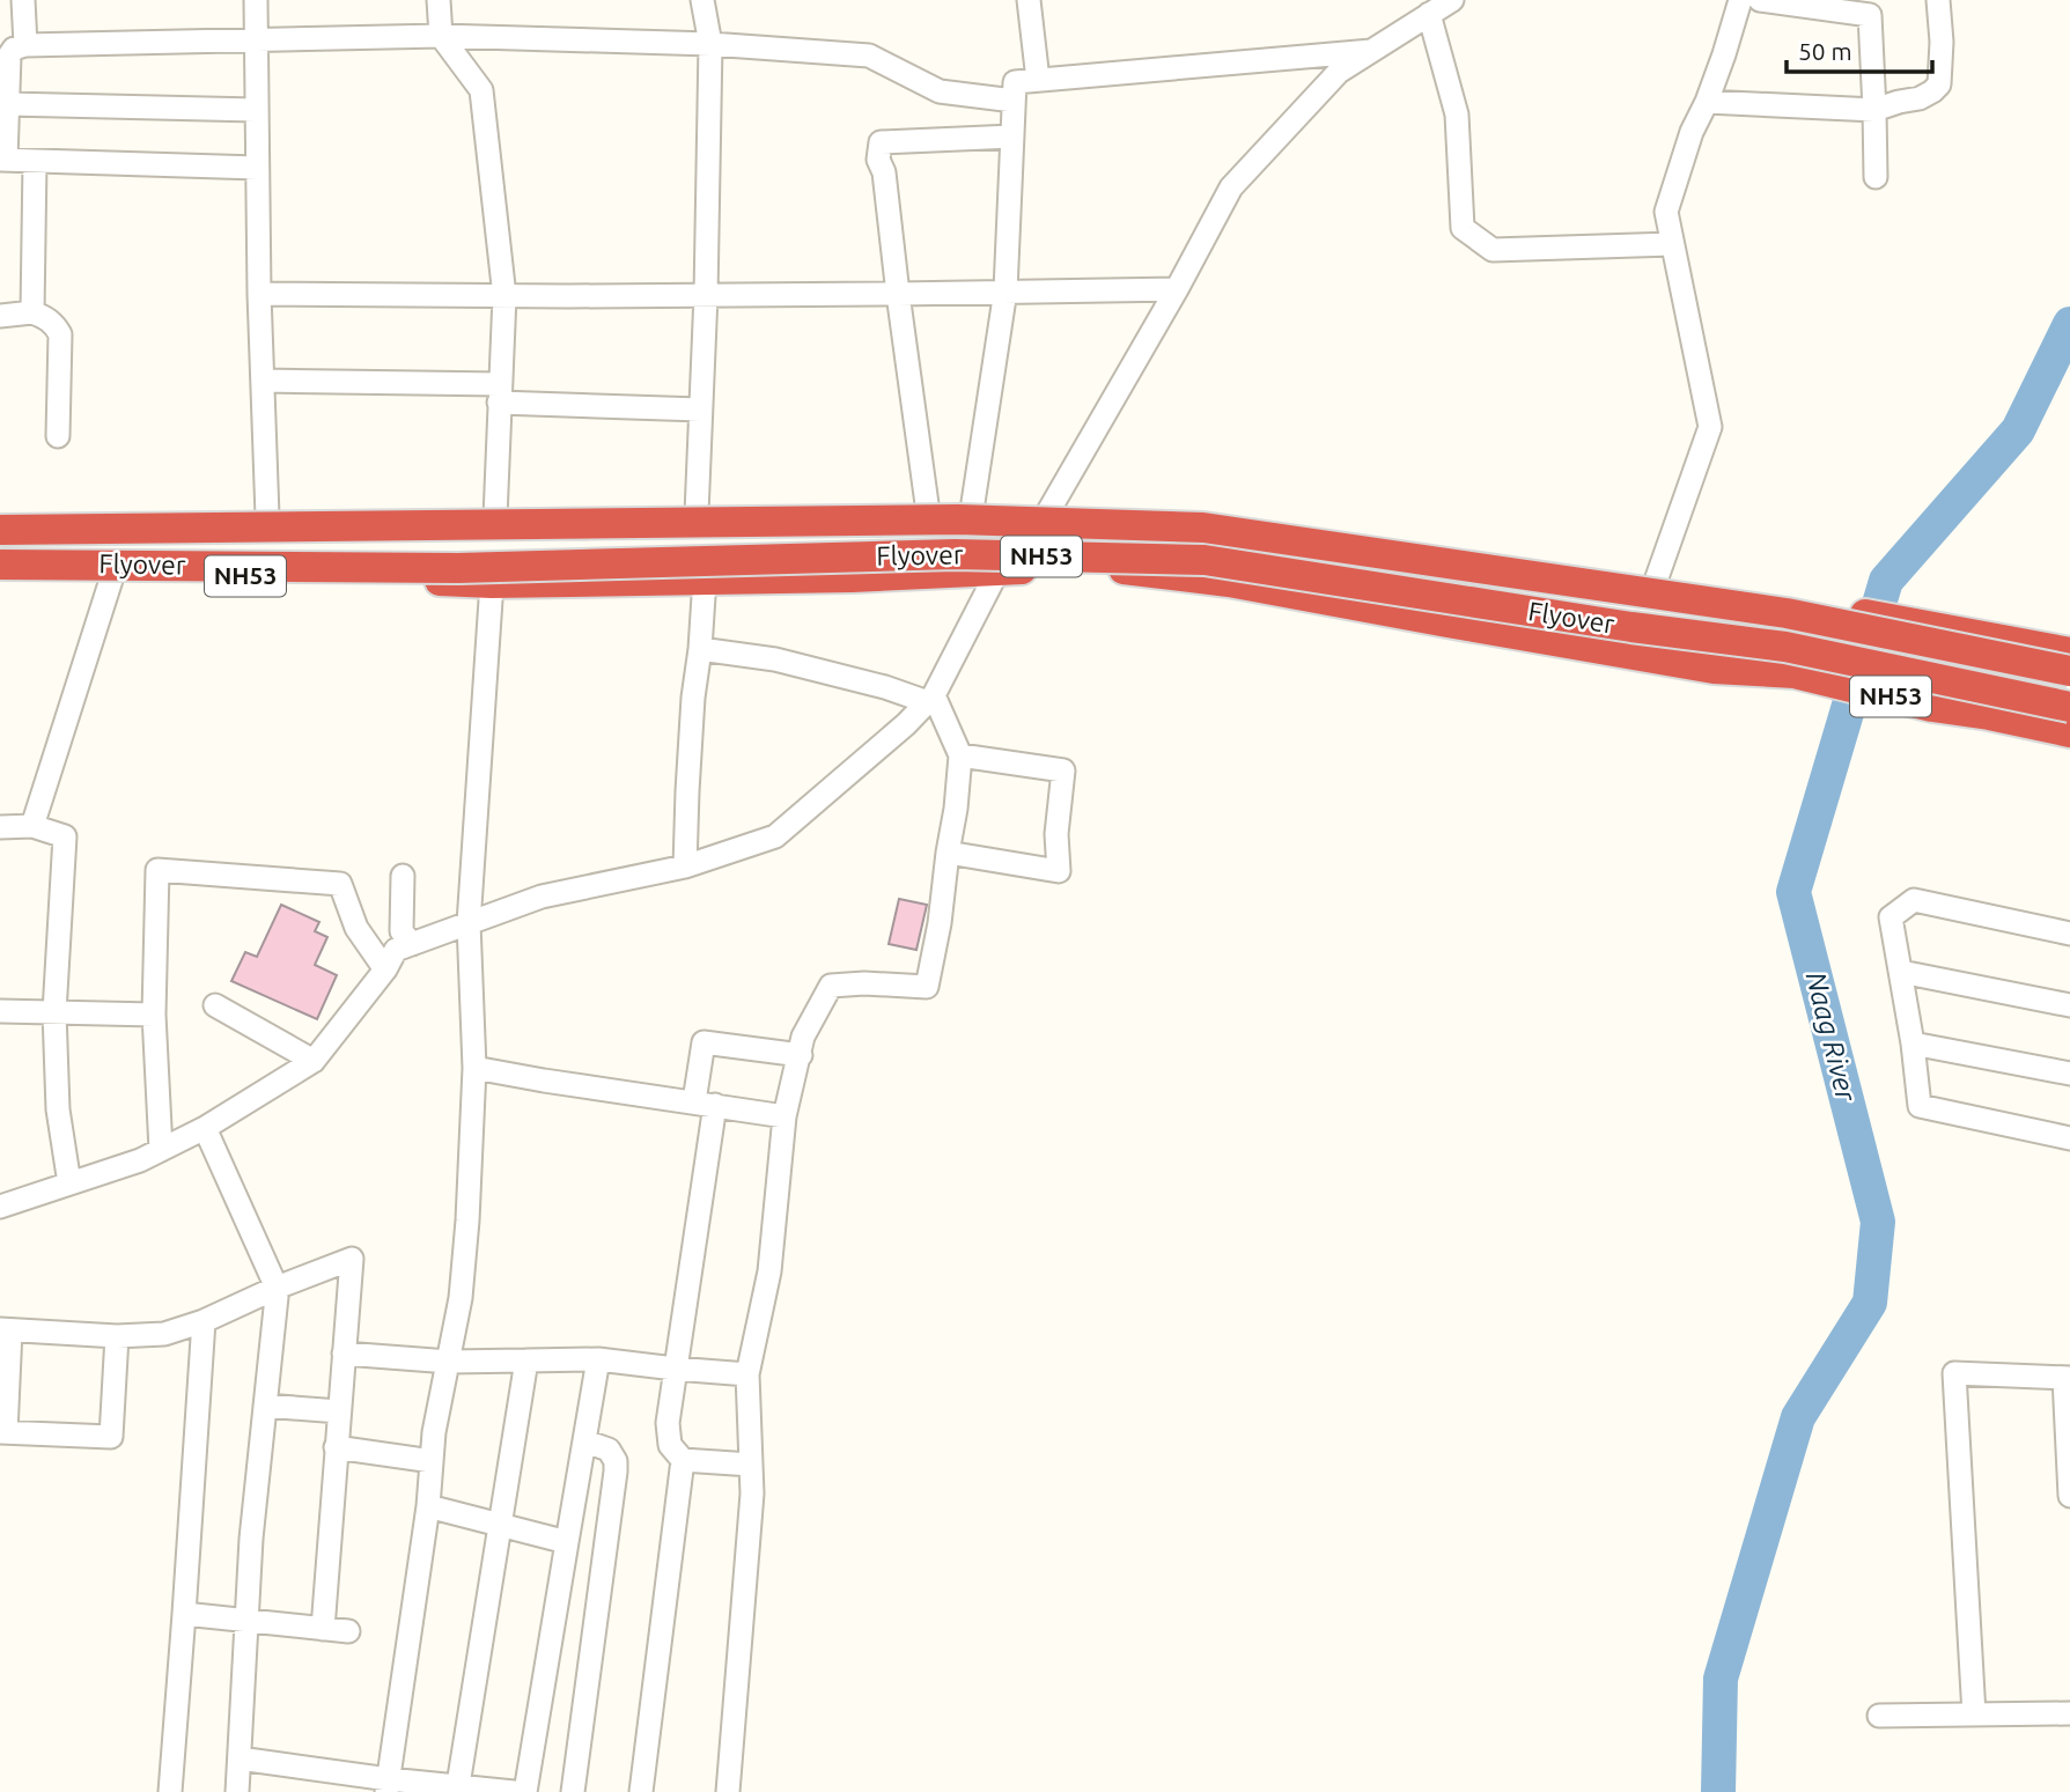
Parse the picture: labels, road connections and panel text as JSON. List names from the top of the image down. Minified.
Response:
{"streets":{"highway":["Flyover","NH53"]},"water":["Naag River"],"scale_bar":"50 m"}
